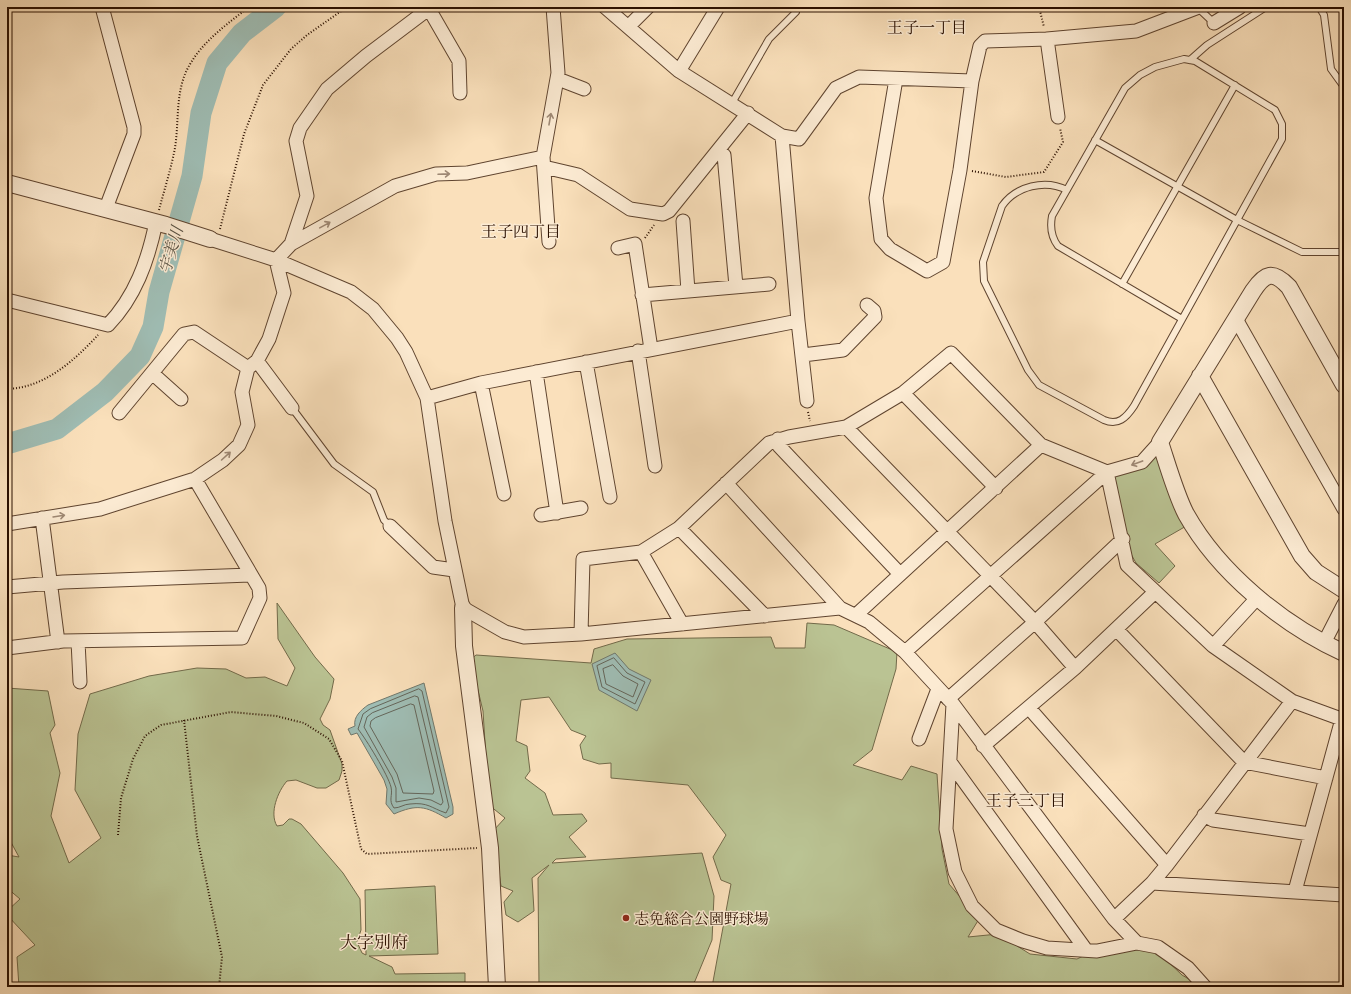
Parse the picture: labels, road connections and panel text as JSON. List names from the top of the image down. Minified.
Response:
{"districts":["王子一丁目","王子四丁目","王子三丁目","大字別府"],"water":["宇美川"],"places":["志免総合公園野球場"]}
